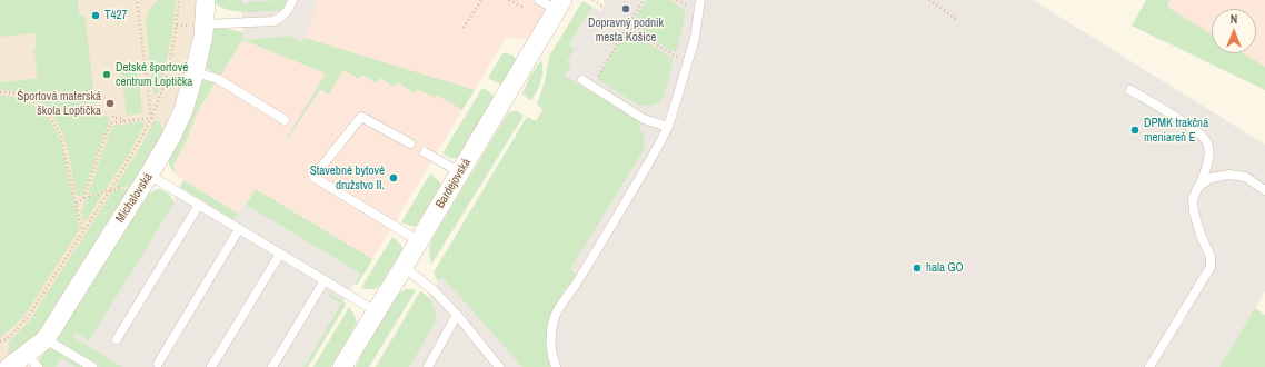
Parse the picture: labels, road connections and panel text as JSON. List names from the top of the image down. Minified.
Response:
{"streets":{"street":["Bardejovská","Michalovská"]},"places":["Dopravný podnik mesta Košice","T427","Detské športové centrum Loptička","Športová materská škola Loptička","DPMK trakčná meniareň E","Stavebné bytové družstvo II.","hala GO"],"north":"top"}
